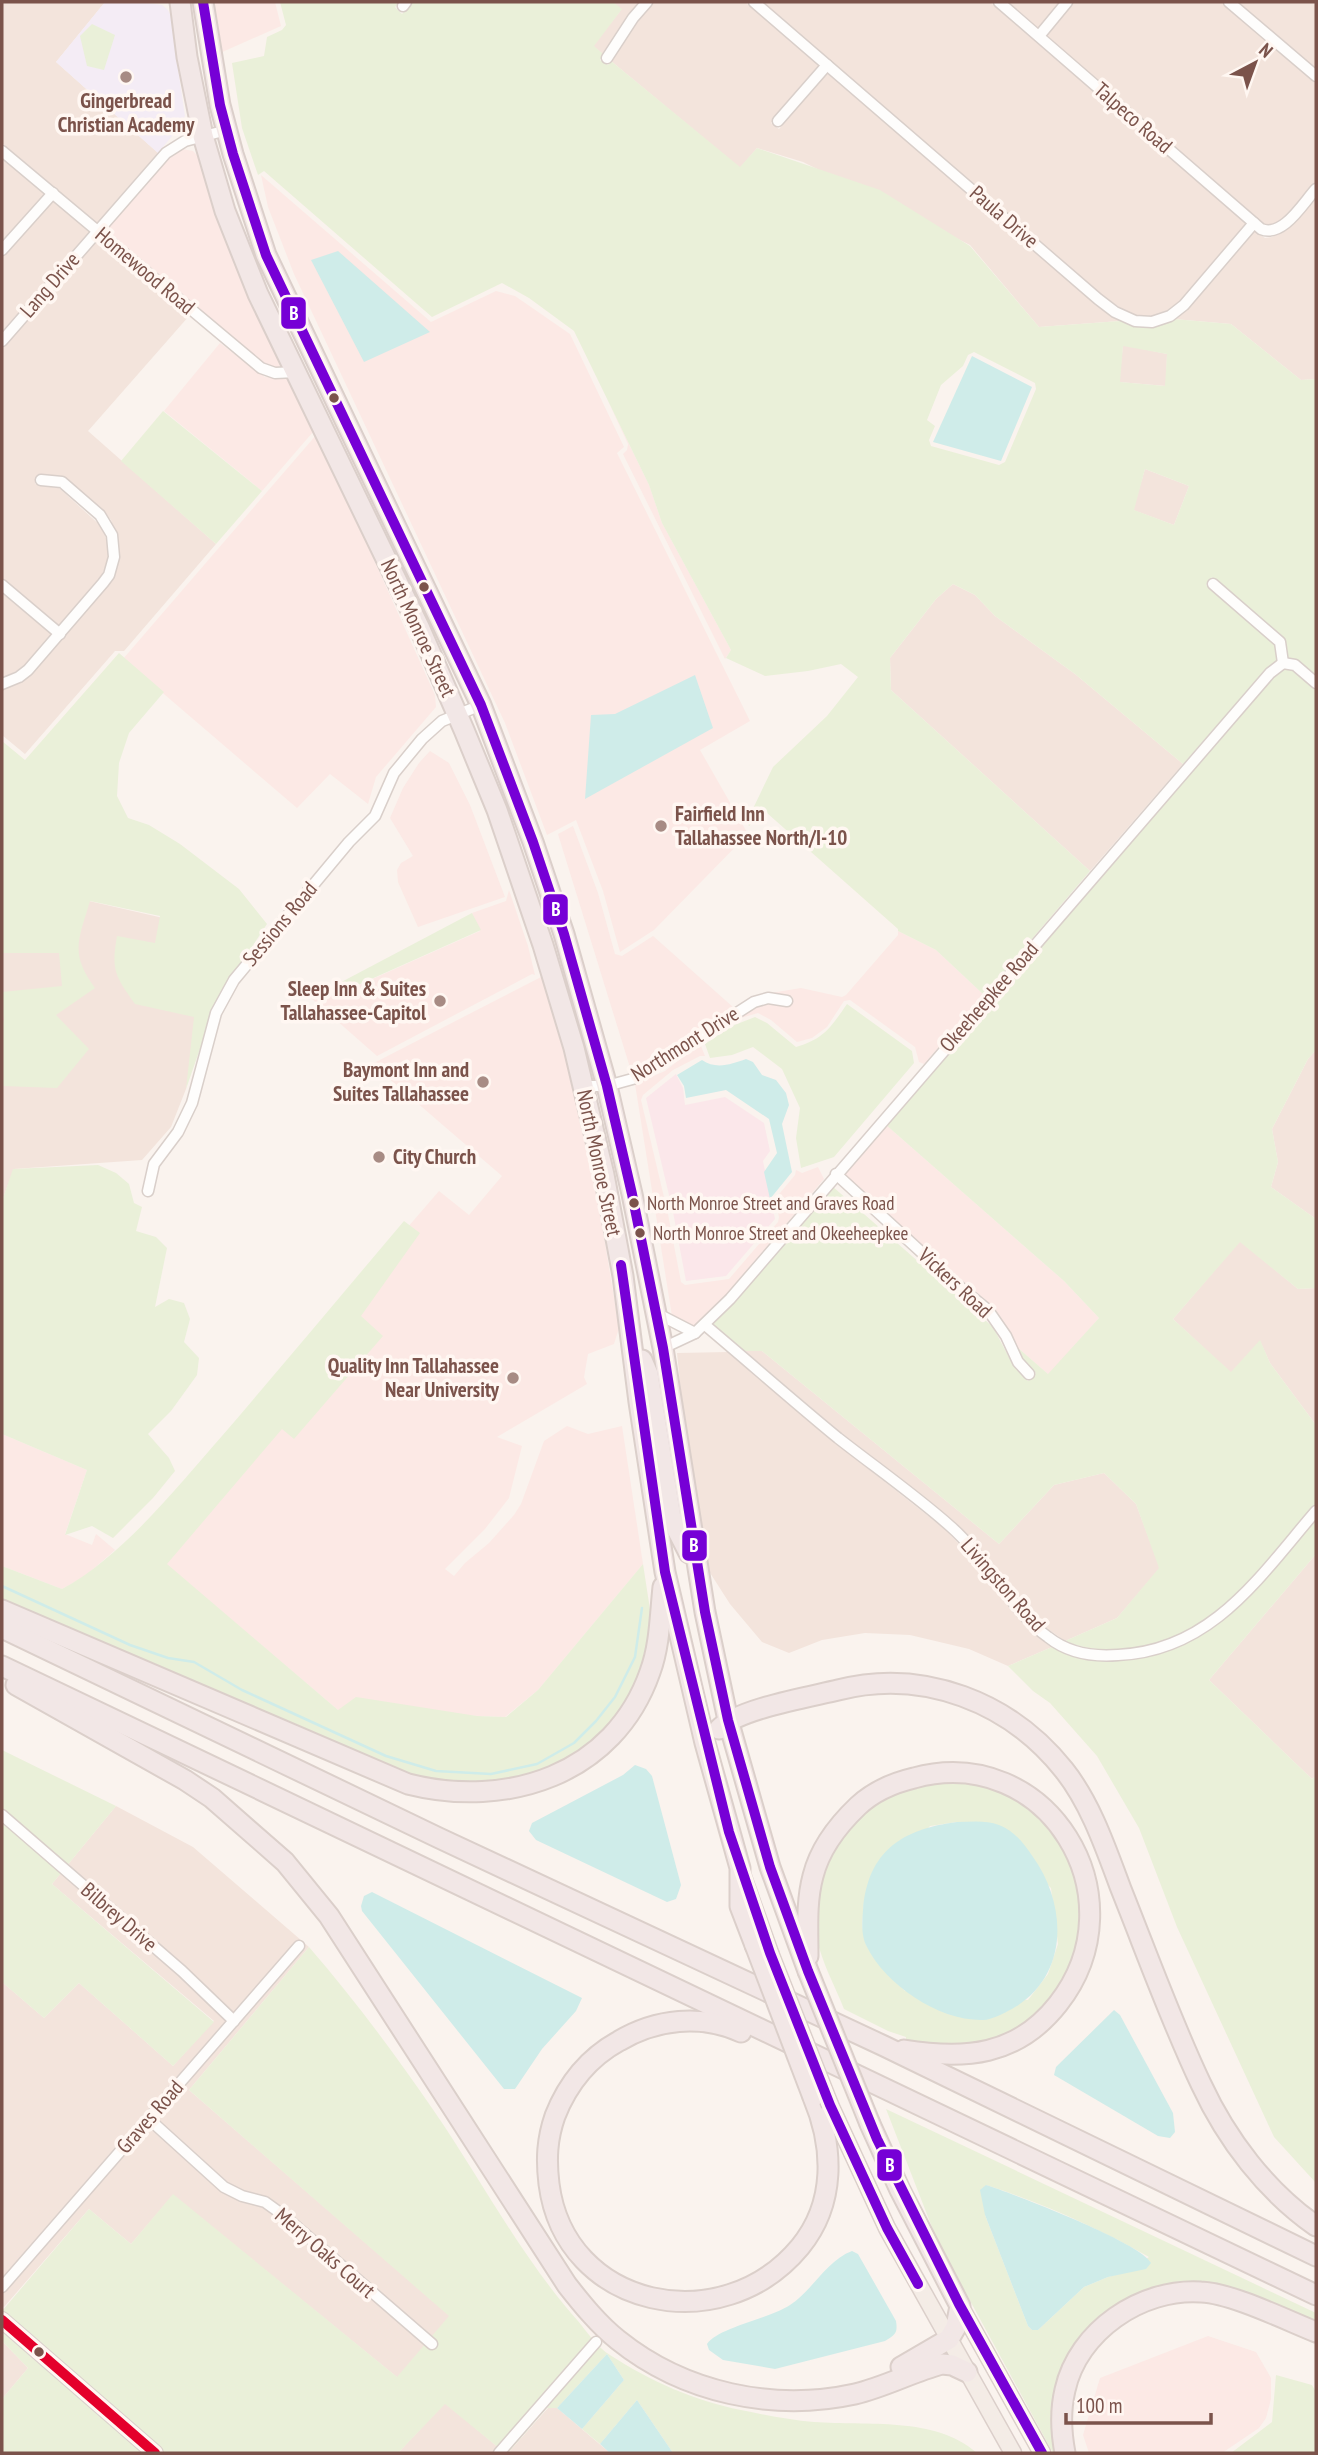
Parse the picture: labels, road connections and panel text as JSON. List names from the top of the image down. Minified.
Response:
{"streets":{"highway":["North Monroe Street"],"street":["Talpeco Road","Paula Drive","Homewood Road","Lang Drive","Sessions Road","Okeeheepkee Road","Northmont Drive","Vickers Road","Livingston Road","Bilbrey Drive","Graves Road","Merry Oaks Court"]},"crossings":[["Talpeco Road","Paula Drive"],["Homewood Road","Lang Drive"],["Homewood Road","North Monroe Street"],["Lang Drive","North Monroe Street"],["North Monroe Street","Sessions Road"],["North Monroe Street","Okeeheepkee Road"],["North Monroe Street","Northmont Drive"],["Okeeheepkee Road","Vickers Road"],["Okeeheepkee Road","Livingston Road"],["Bilbrey Drive","Graves Road"],["Graves Road","Merry Oaks Court"]],"places":["Gingerbread Christian Academy","Fairfield Inn Tallahassee North/I-10","Sleep Inn & Suites Tallahassee-Capitol","Baymont Inn and Suites Tallahassee","City Church","North Monroe Street and Graves Road","North Monroe Street and Okeeheepkee","Quality Inn Tallahassee Near University"],"lines":["transit line B"],"scale_bar":"100 m","north":"top right"}
